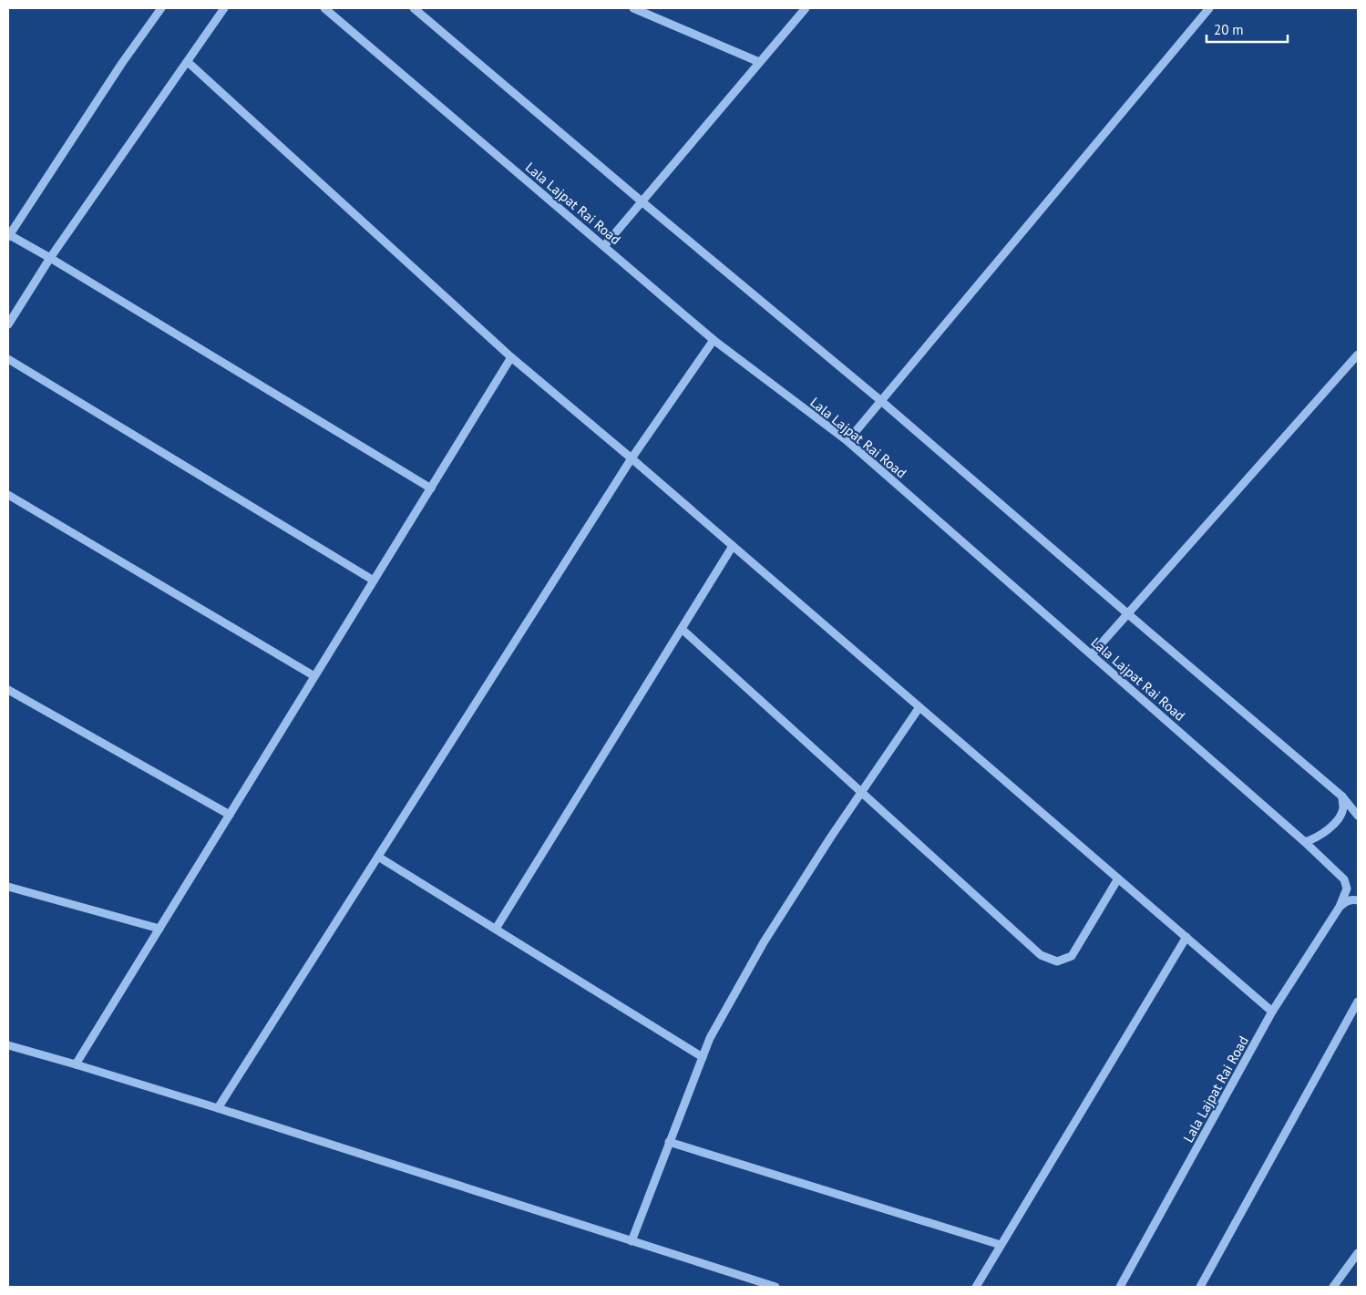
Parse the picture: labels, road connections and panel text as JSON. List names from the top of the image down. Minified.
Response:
{"streets":{"street":["Lala Lajpat Rai Road"]},"scale_bar":"20 m"}
